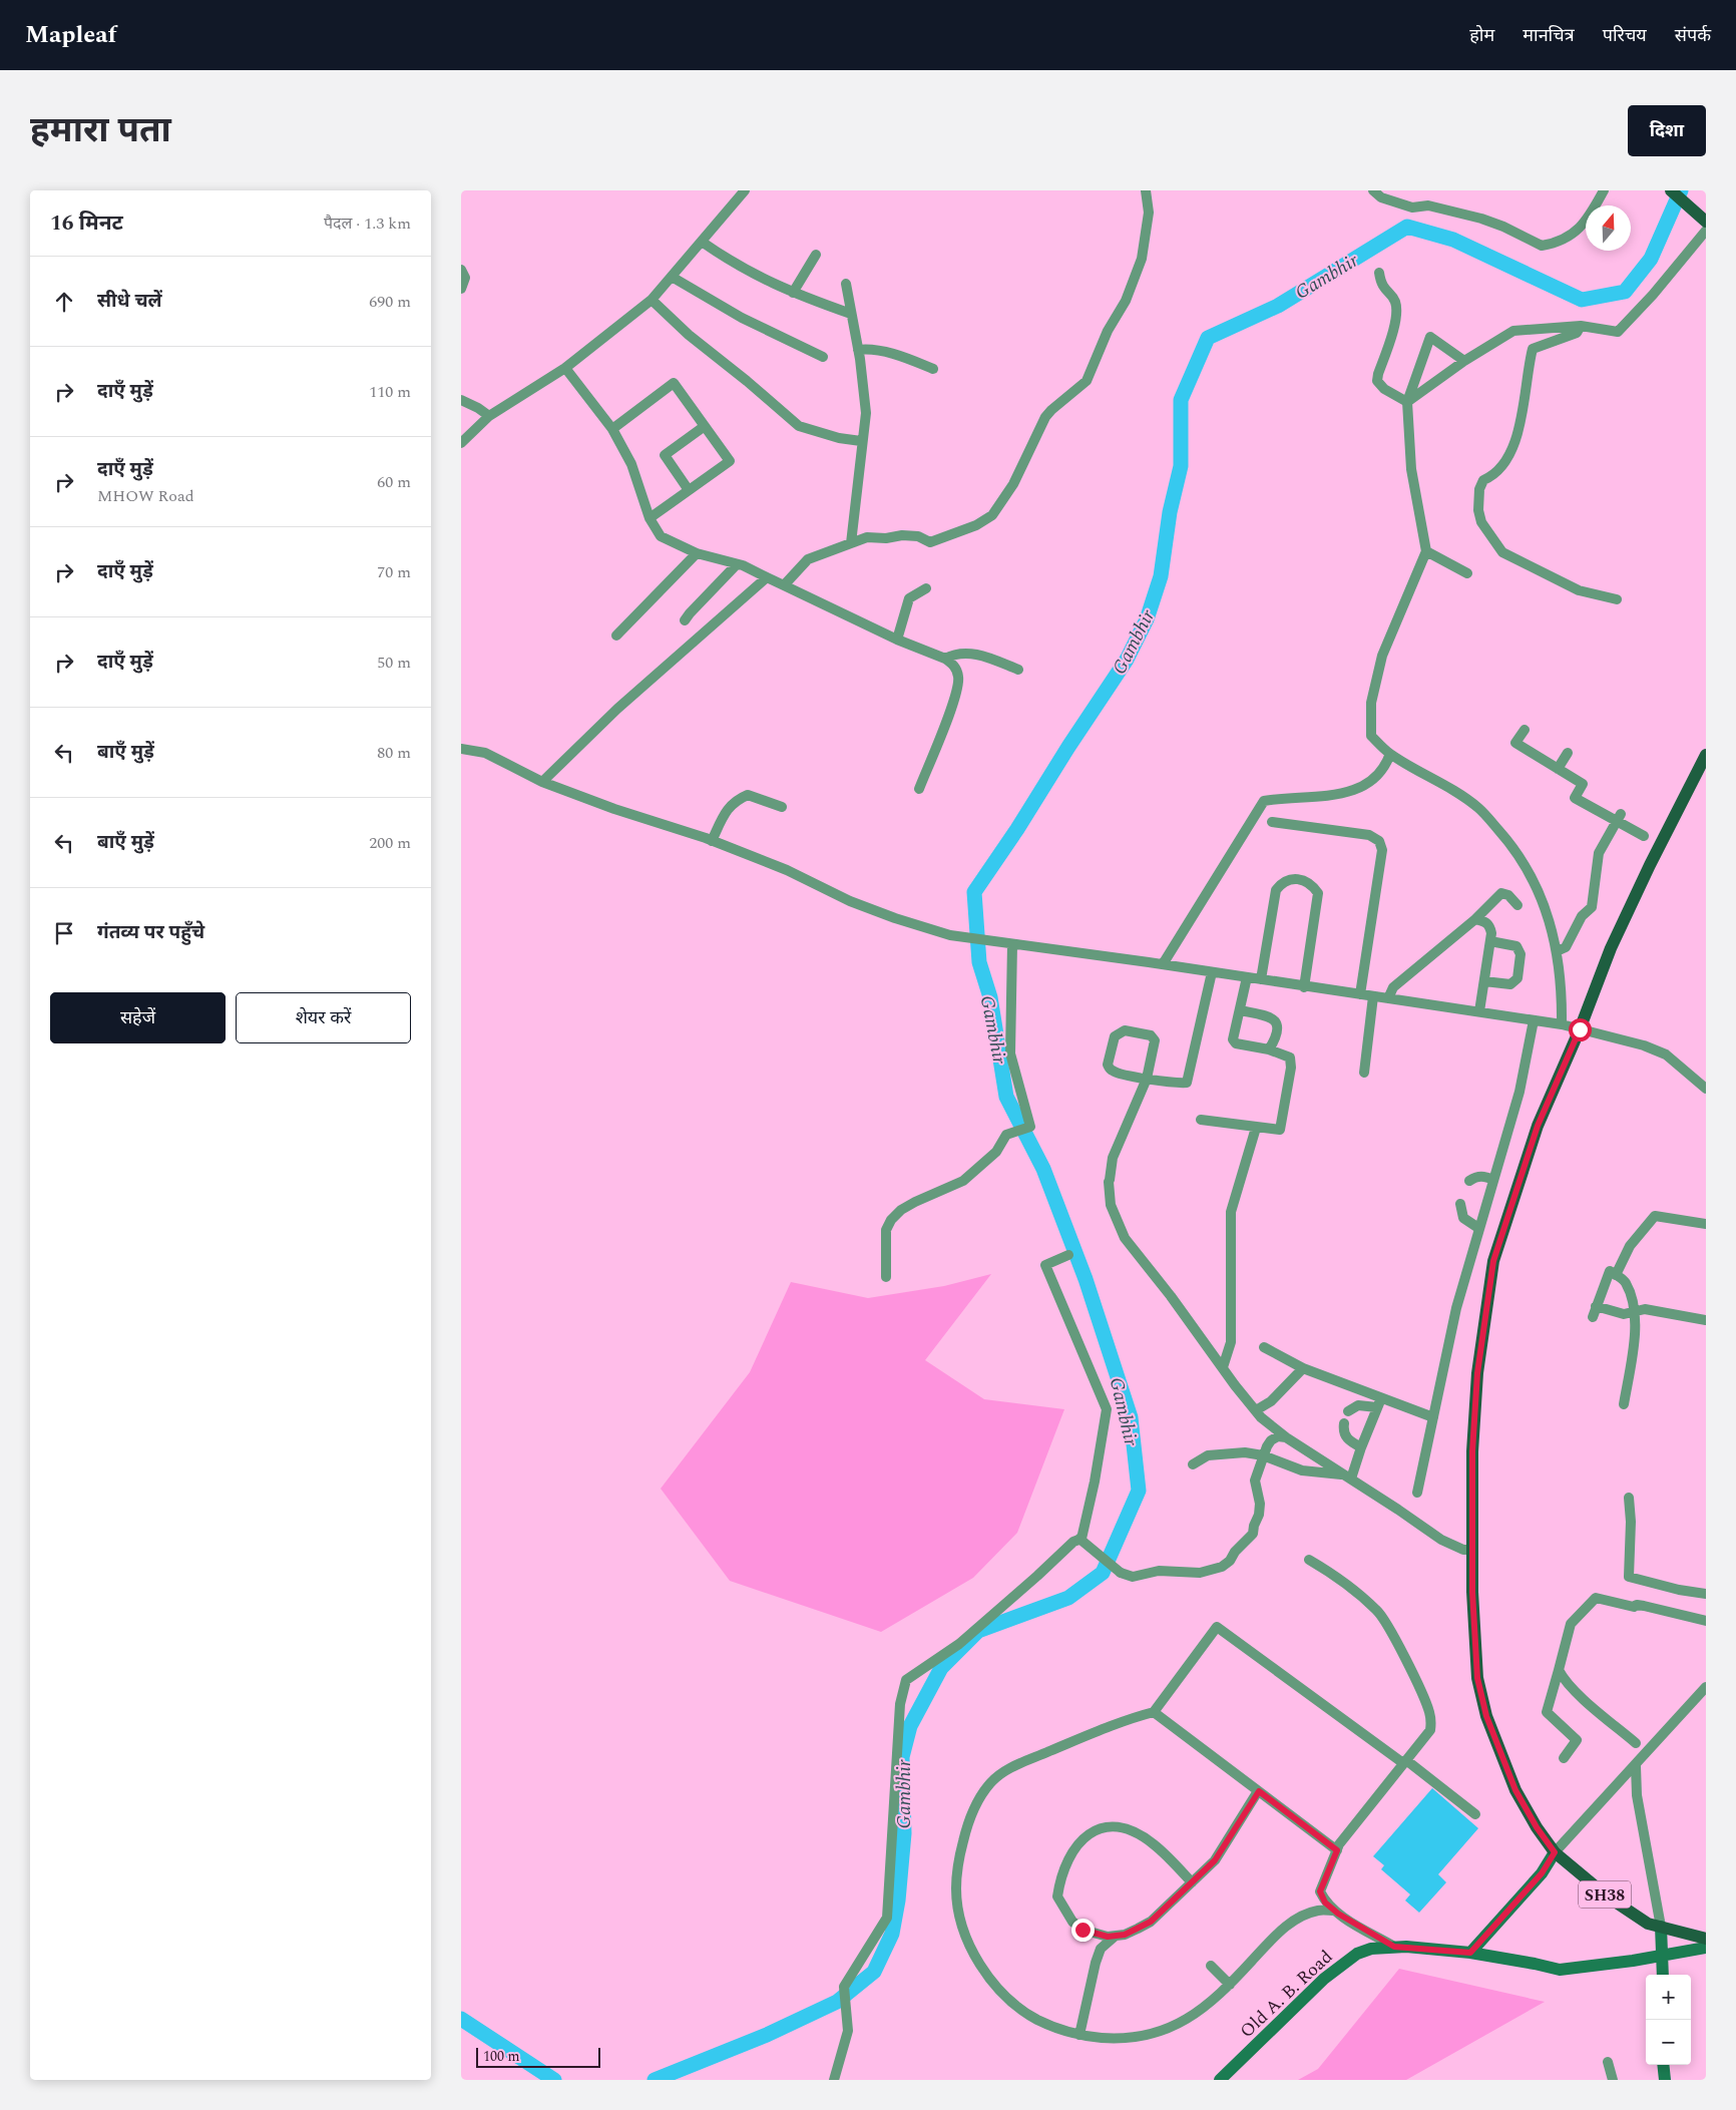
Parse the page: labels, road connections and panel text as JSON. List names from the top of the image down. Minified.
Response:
{"streets":{"main road":["SH38","Old A. B. Road"]},"water":["Gambhir"],"scale_bar":"100 m","north":"top","page":{"header":"Mapleaf","nav":["होम","मानचित्र","परिचय","संपर्क"],"title":"हमारा पता","buttons":["दिशा",["सहेजें","शेयर करें"]],"heading":["16 मिनट","पैदल · 1.3 km"],"list":[["सीधे चलें","690 m"],["दाएँ मुड़ें","110 m"],["दाएँ मुड़ें","MHOW Road","60 m"],["दाएँ मुड़ें","70 m"],["दाएँ मुड़ें","50 m"],["बाएँ मुड़ें","80 m"],["बाएँ मुड़ें","200 m"],"गंतव्य पर पहुँचे"],"map_buttons":["+","−"],"scale":"100 m"}}
